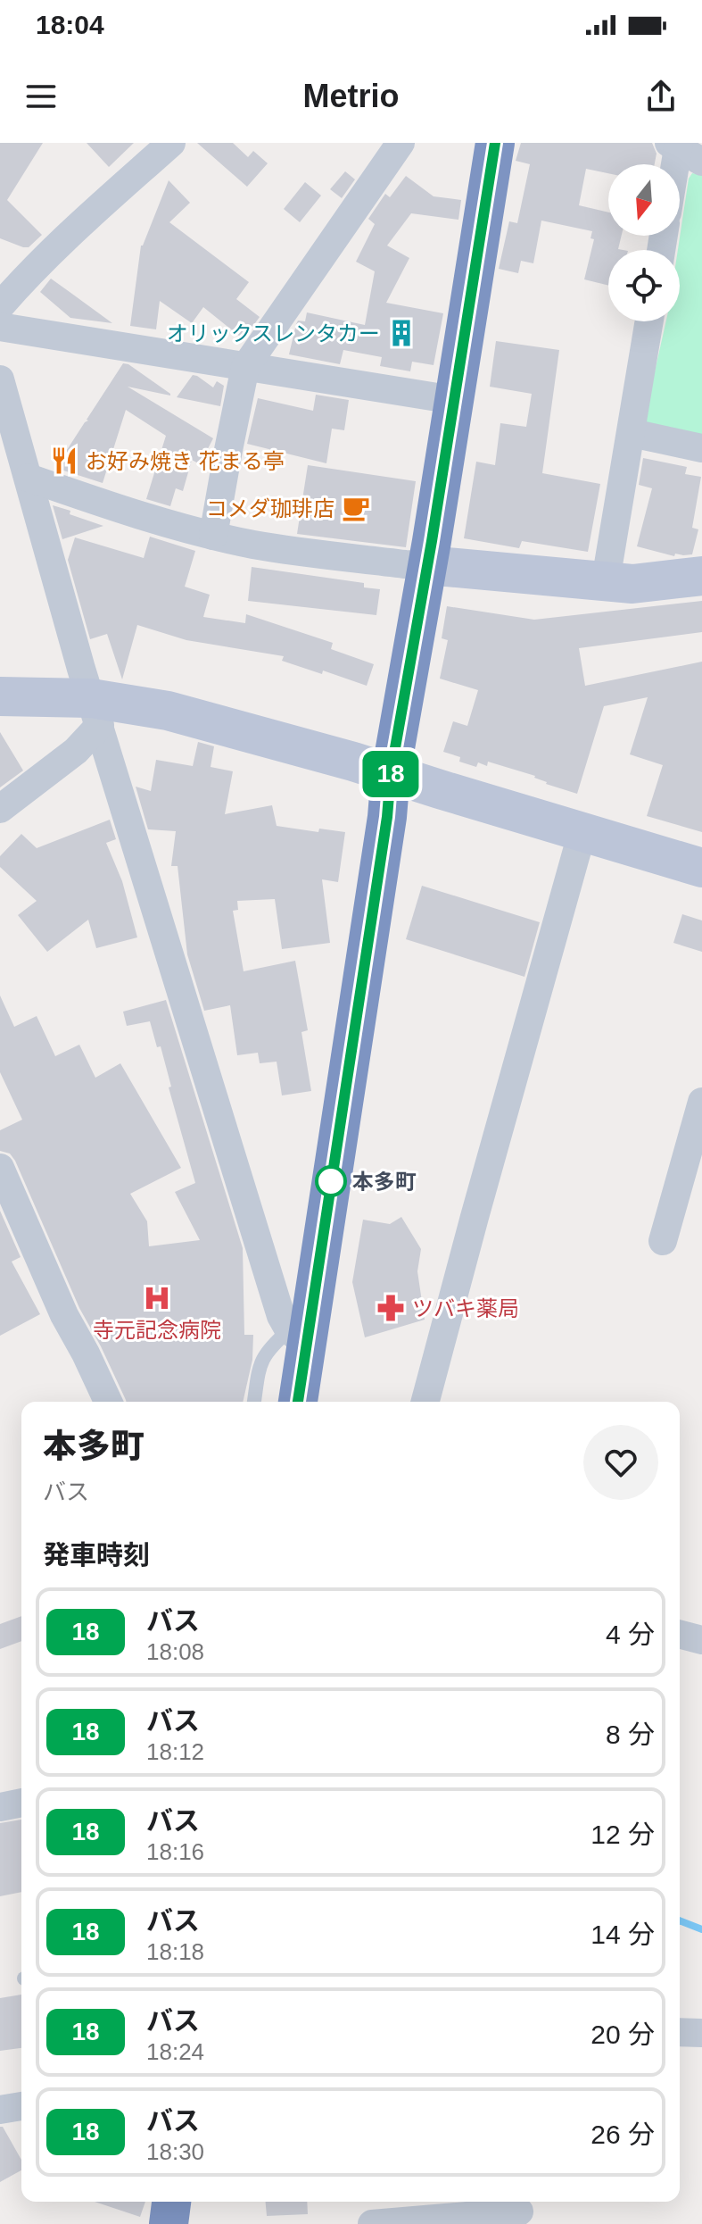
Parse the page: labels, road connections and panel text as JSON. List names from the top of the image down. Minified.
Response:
{"places":{"building":["オリックスレンタカー"],"restaurant":["お好み焼き 花まる亭"],"cafe":["コメダ珈琲店"],"other":["本多町"],"hospital":["寺元記念病院"],"pharmacy":["ツバキ薬局"]},"lines":["bus line 18"],"north":"bottom","page":{"status":"18:04","header":"Metrio","on_map":"18","heading":[["本多町","バス"],"発車時刻"],"list":[{"mark":"18","name":"バス","note":"18:08","value":"4 分"},{"mark":"18","name":"バス","note":"18:12","value":"8 分"},{"mark":"18","name":"バス","note":"18:16","value":"12 分"},{"mark":"18","name":"バス","note":"18:18","value":"14 分"},{"mark":"18","name":"バス","note":"18:24","value":"20 分"},{"mark":"18","name":"バス","note":"18:30","value":"26 分"}]}}
